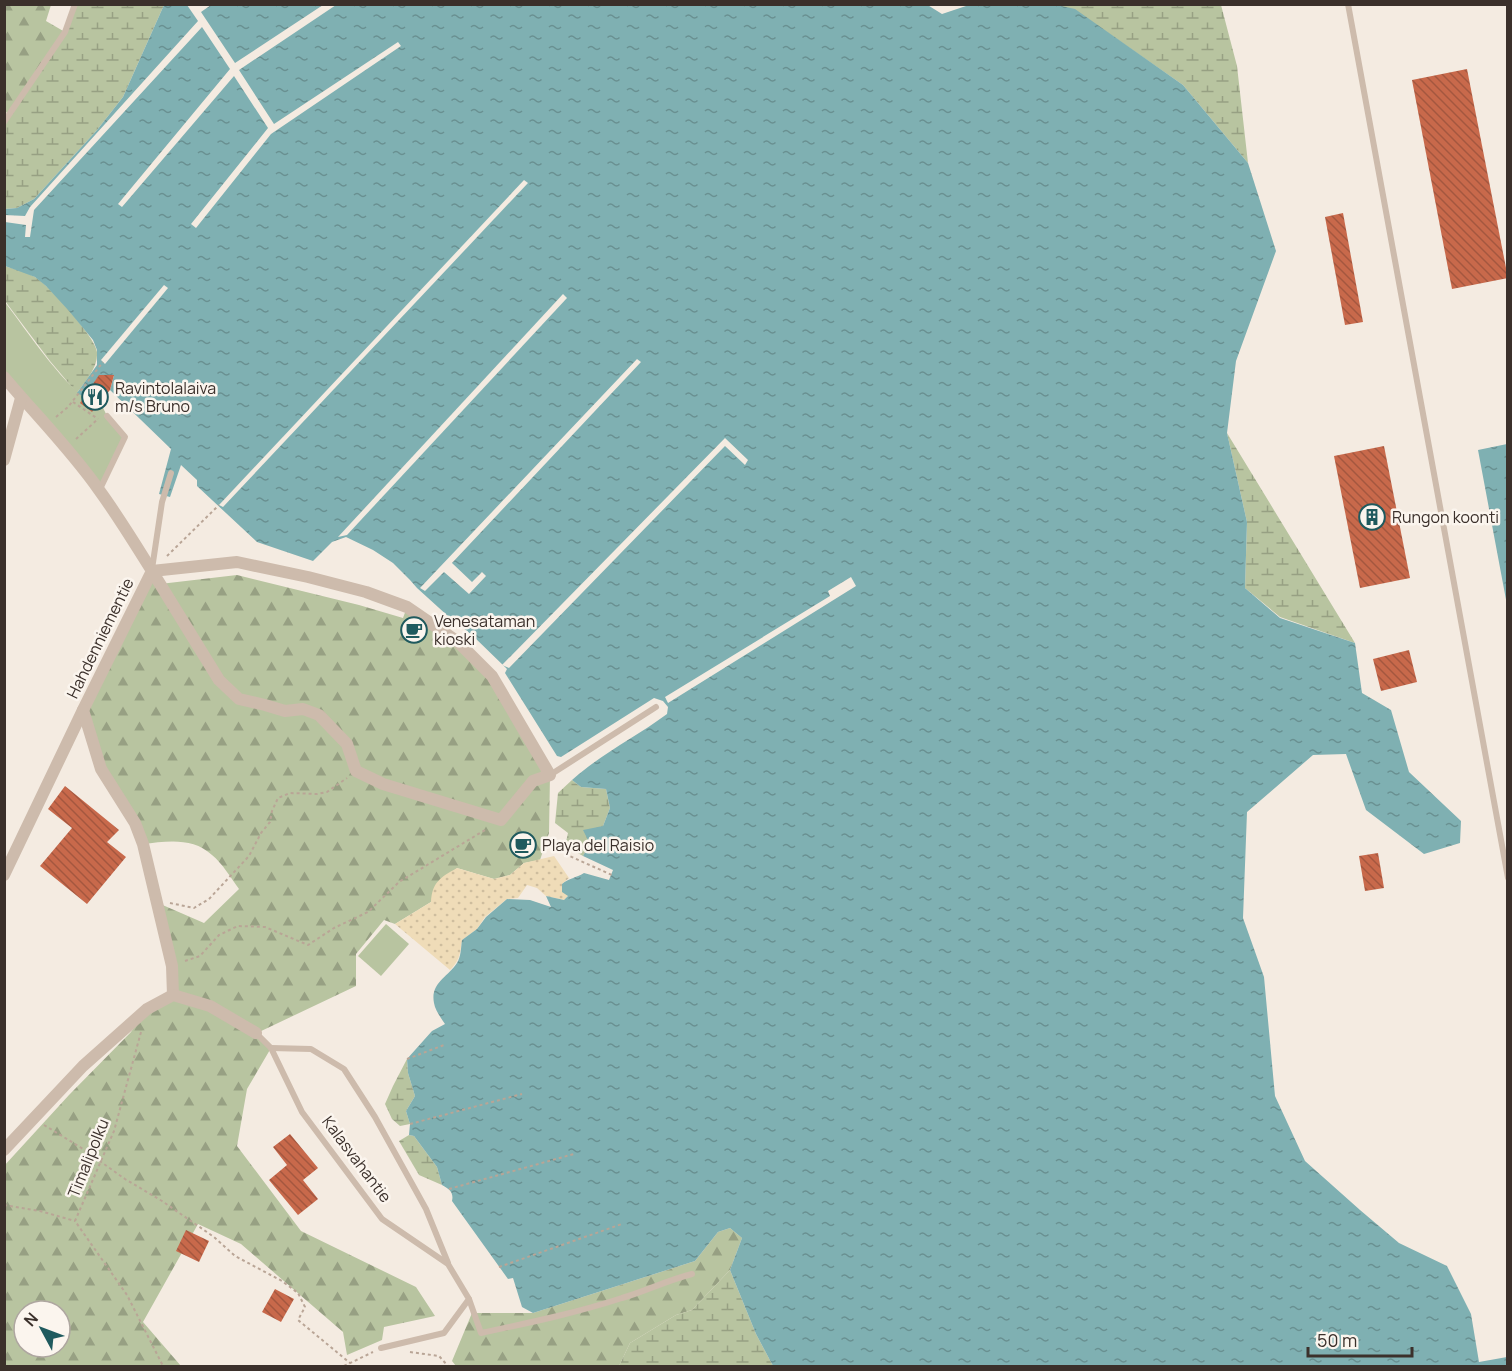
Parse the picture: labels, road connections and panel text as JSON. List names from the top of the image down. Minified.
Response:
{"streets":{"street":["Hahdenniementie","Kalasvahantie"],"path":["Timalipolku"]},"places":{"restaurant":["Ravintolalaiva m/s Bruno"],"building":["Rungon koonti"],"cafe":["Venesataman kioski","Playa del Raisio"]},"scale_bar":"50 m","north":"top left"}
